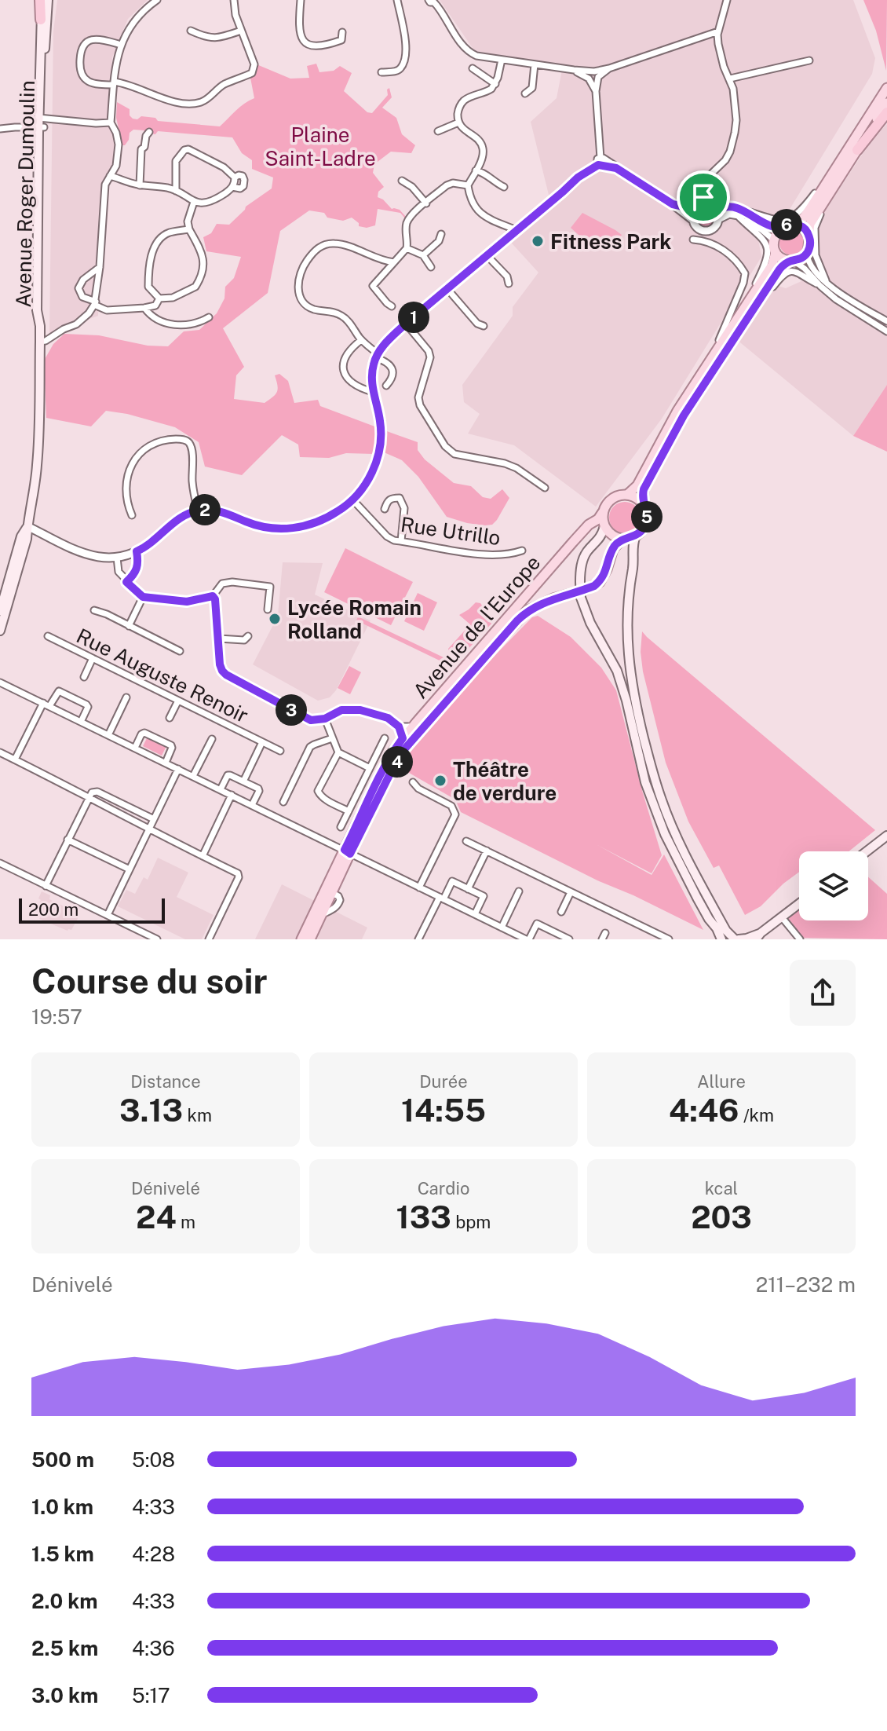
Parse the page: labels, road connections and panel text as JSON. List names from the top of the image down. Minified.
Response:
{"streets":{"main road":["Avenue Roger Dumoulin","Avenue de l'Europe"],"street":["Rue Utrillo","Rue Auguste Renoir"]},"parks":["Plaine Saint-Ladre"],"places":["Fitness Park","Lycée Romain Rolland","Théâtre de verdure"],"scale_bar":"200 m","page":{"pins":["6","1","2","5","3","4"],"scale":"200 m","heading":["Course du soir","19:57"],"stats":[["Distance","3.13 km"],["Durée","14:55"],["Allure","4:46 /km"],["Dénivelé","24 m"],["Cardio","133 bpm"],["kcal","203"]],"chart":["Dénivelé","211–232 m"],"list":[{"name":"500 m","note":"5:08"},{"name":"1.0 km","note":"4:33"},{"name":"1.5 km","note":"4:28"},{"name":"2.0 km","note":"4:33"},{"name":"2.5 km","note":"4:36"},{"name":"3.0 km","note":"5:17"}]}}
